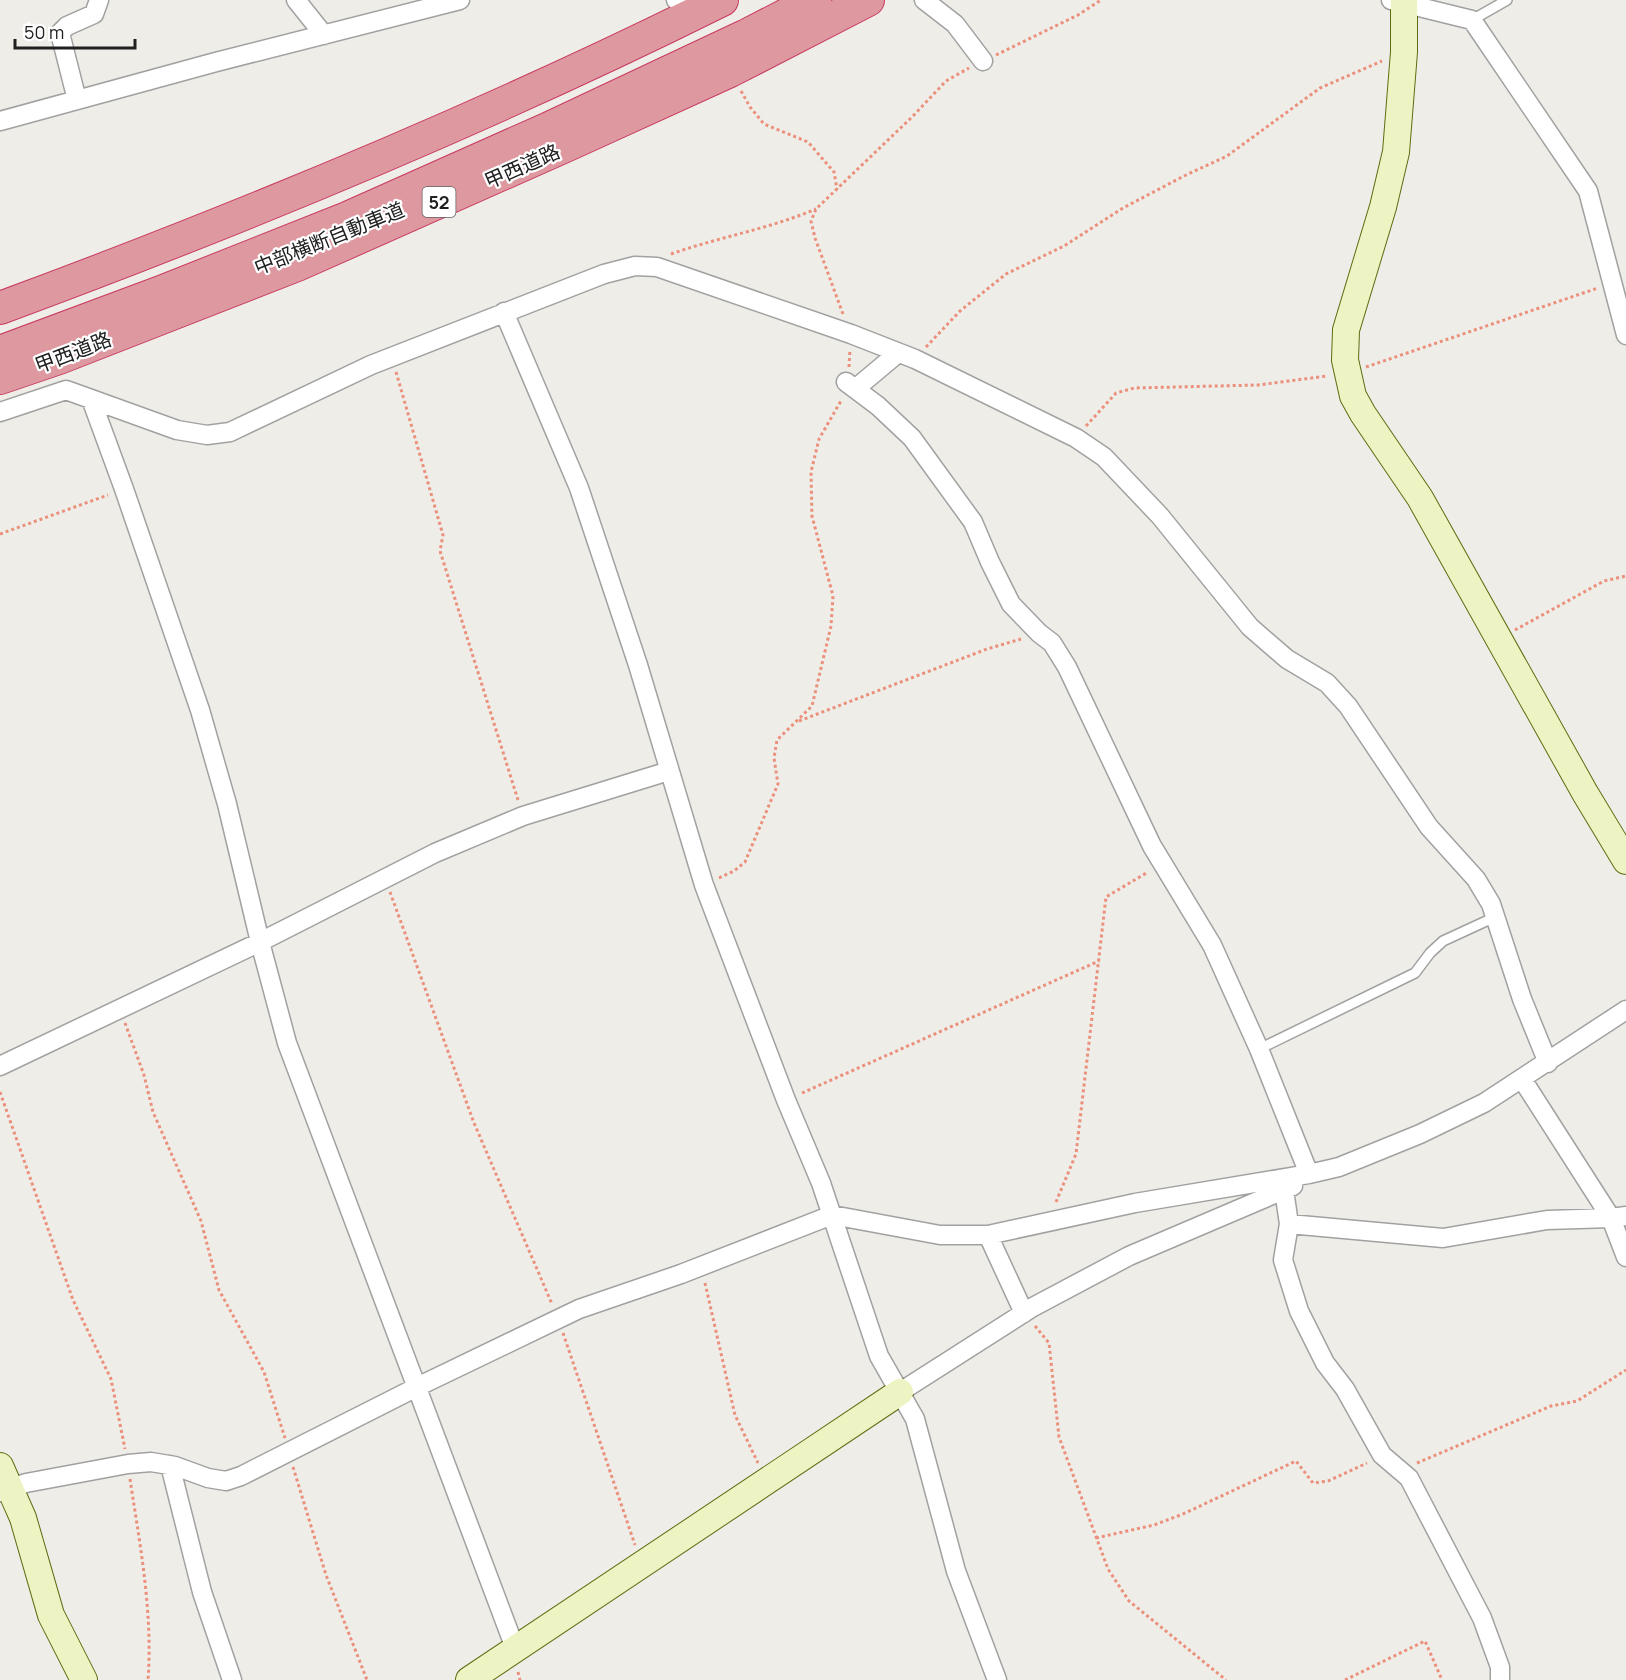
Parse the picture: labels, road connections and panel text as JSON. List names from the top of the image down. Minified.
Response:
{"streets":{"highway":["甲西道路","52","中部横断自動車道"]},"scale_bar":"50 m"}
